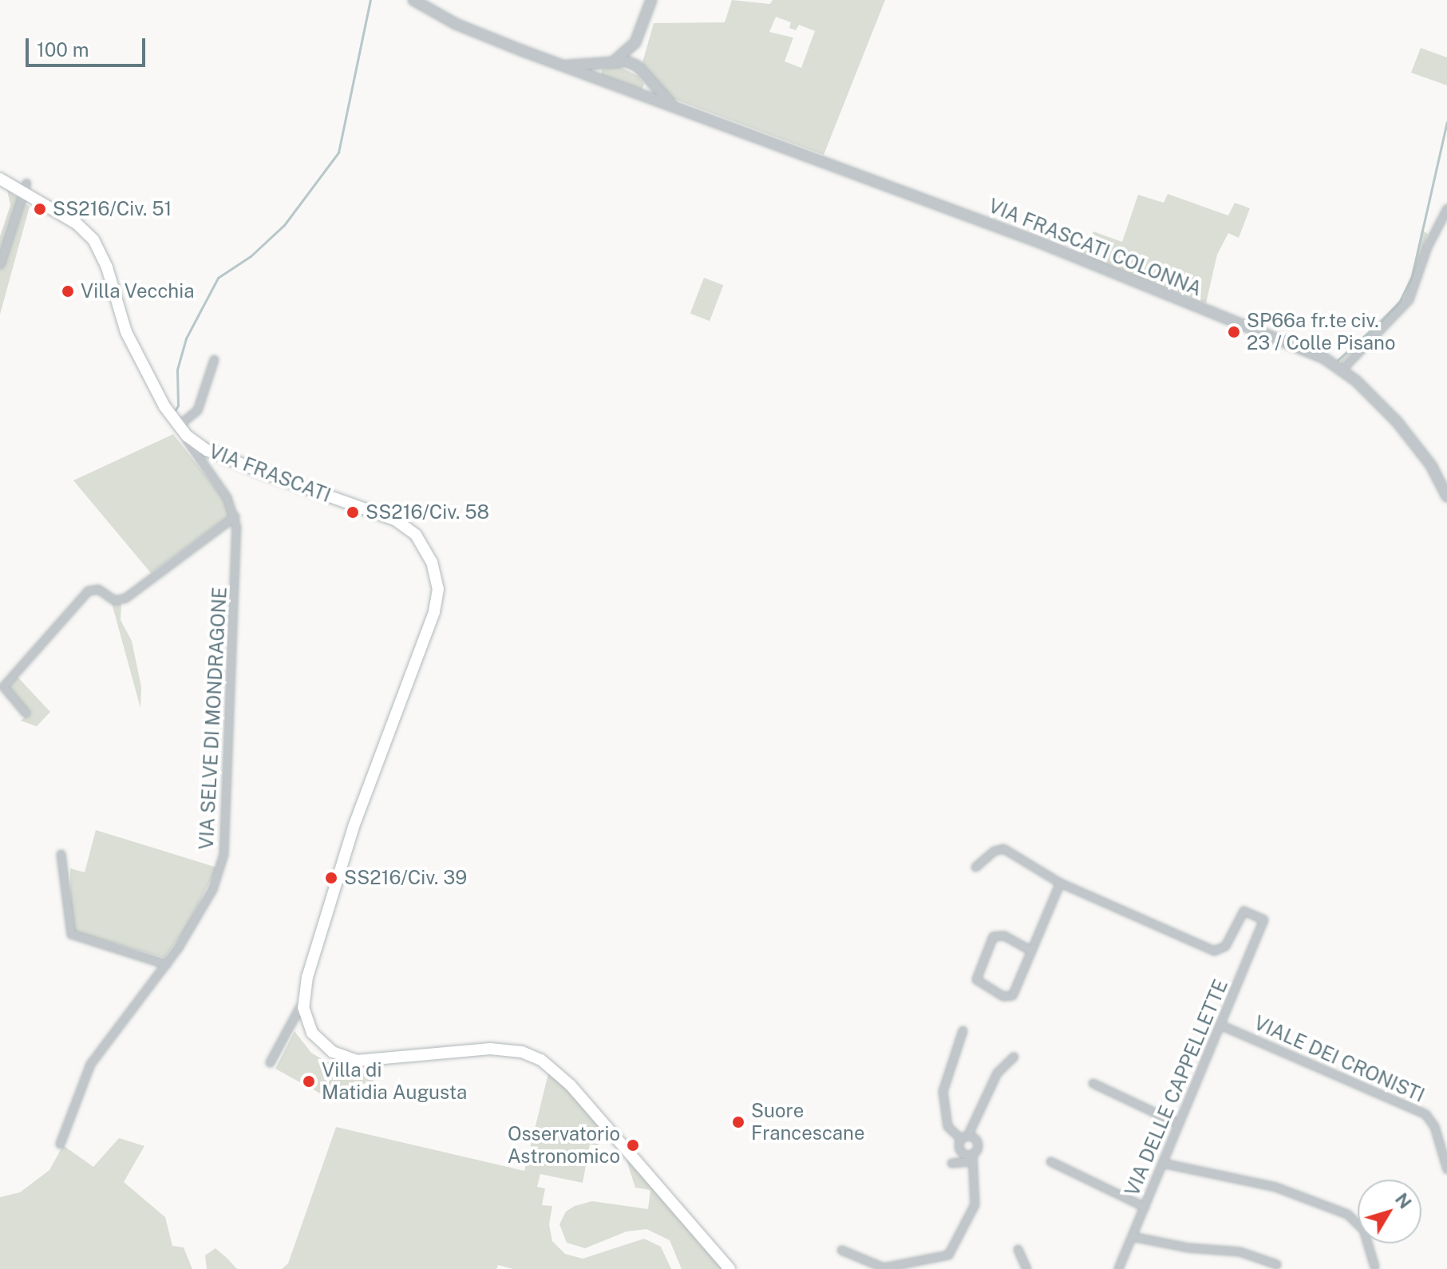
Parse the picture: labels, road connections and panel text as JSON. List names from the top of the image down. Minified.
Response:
{"streets":{"main road":["VIA FRASCATI"],"street":["VIA FRASCATI COLONNA","VIA SELVE DI MONDRAGONE","VIALE DEI CRONISTI","VIA DELLE CAPPELLETTE"]},"crossings":[["VIA FRASCATI","VIA SELVE DI MONDRAGONE"],["VIALE DEI CRONISTI","VIA DELLE CAPPELLETTE"]],"places":["SS216/Civ. 51","Villa Vecchia","SP66a fr.te civ. 23 / Colle Pisano","SS216/Civ. 58","SS216/Civ. 39","Villa di Matidia Augusta","Suore Francescane","Osservatorio Astronomico"],"scale_bar":"100 m","north":"top right"}
